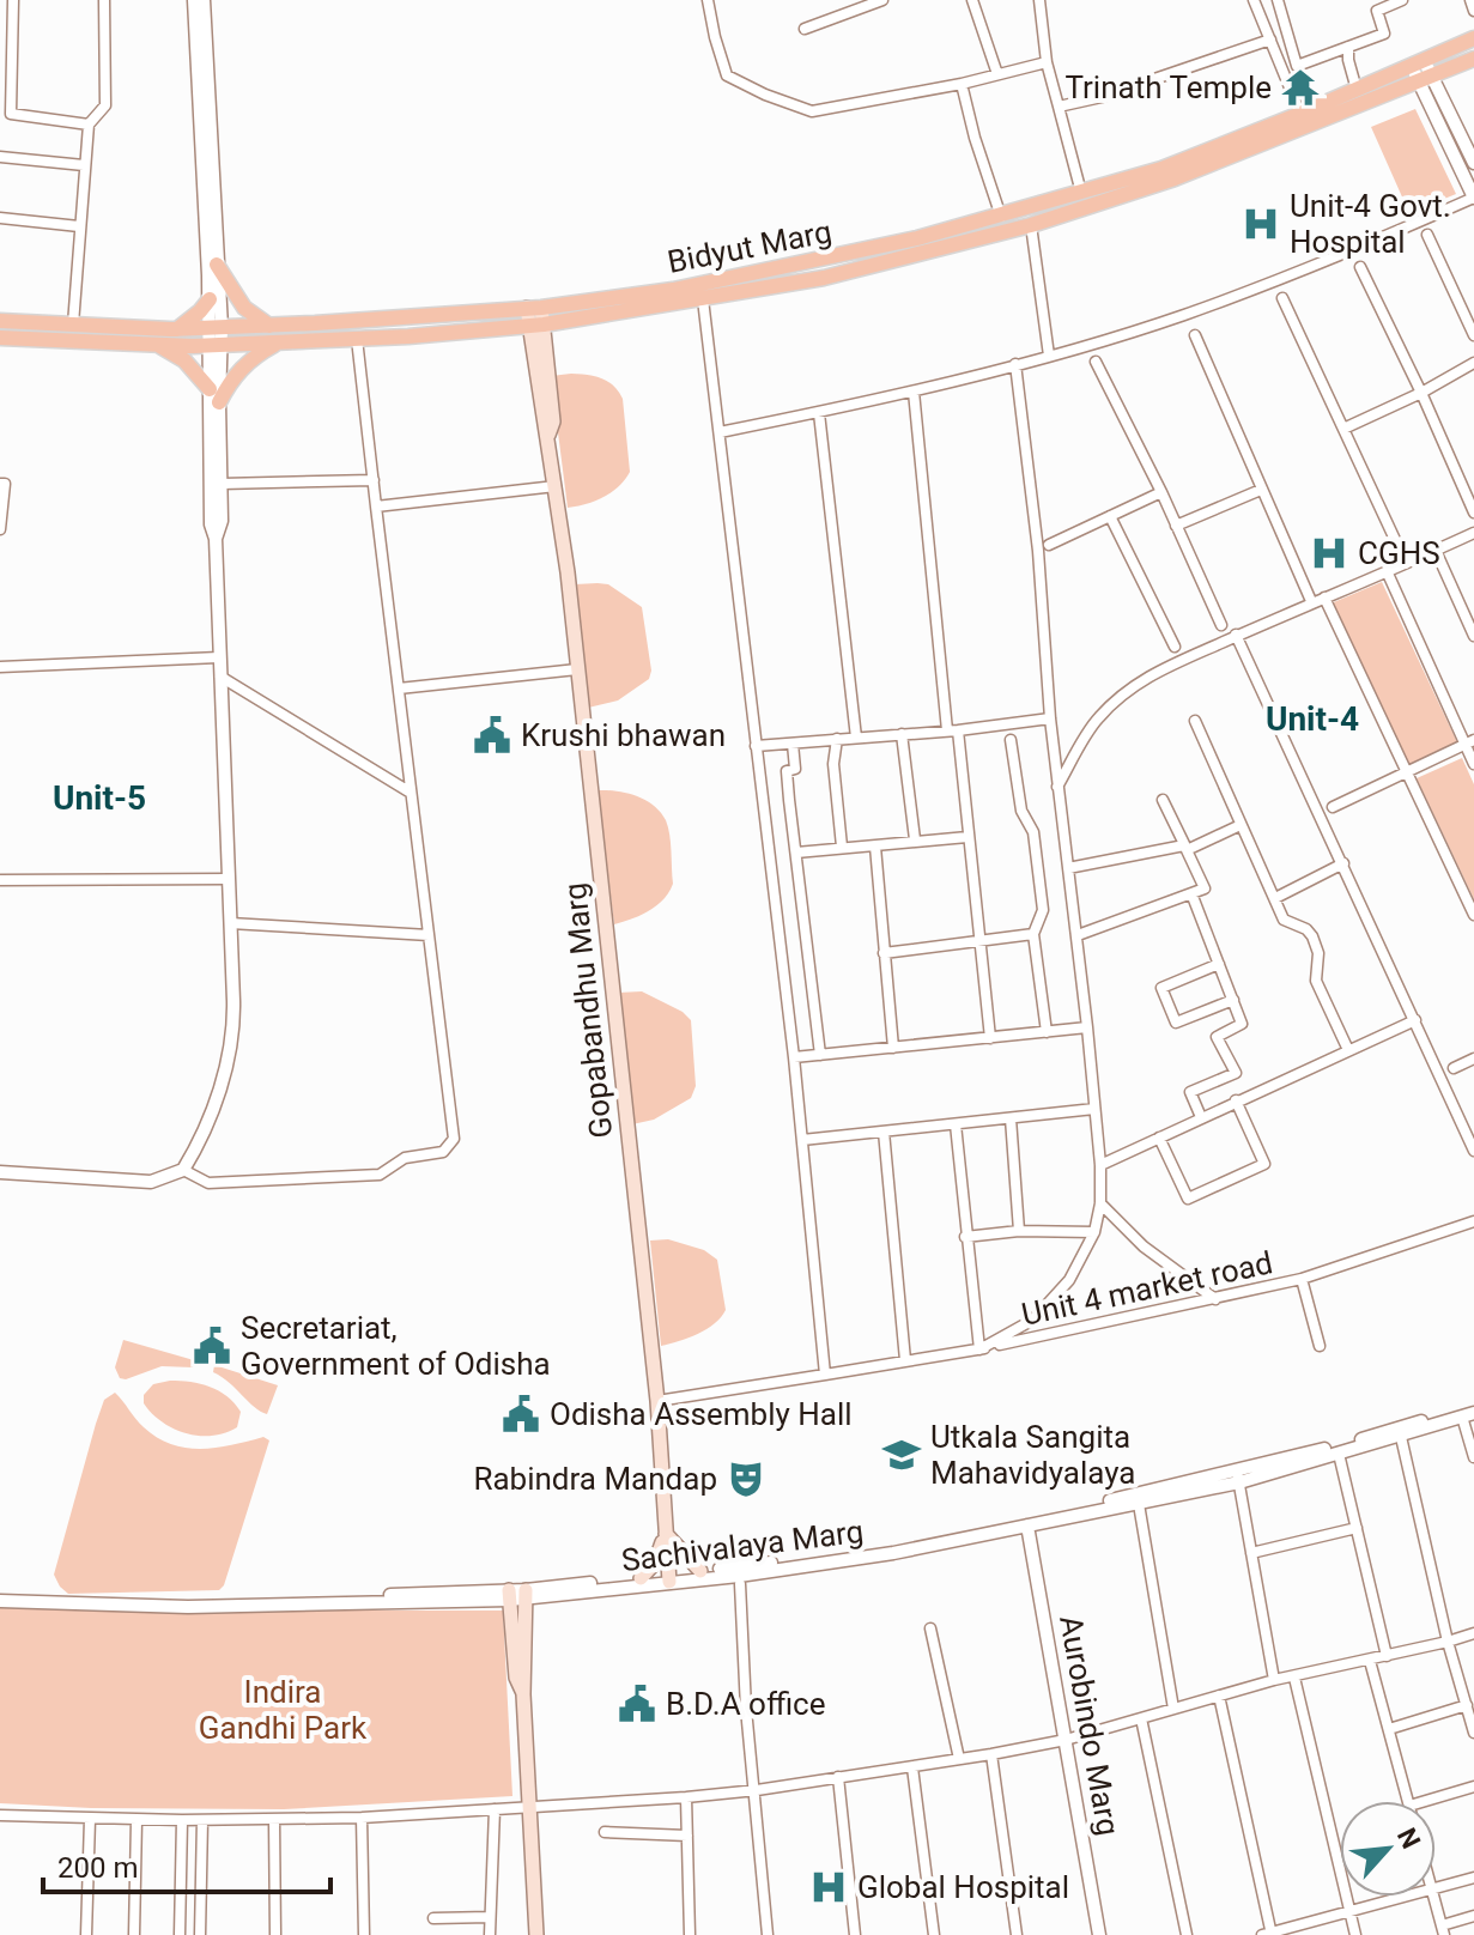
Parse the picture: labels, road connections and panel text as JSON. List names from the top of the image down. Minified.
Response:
{"streets":{"main road":["Bidyut Marg","Gopabandhu Marg"],"street":["Unit 4 market road","Sachivalaya Marg","Aurobindo Marg"]},"crossings":[["Bidyut Marg","Gopabandhu Marg"],["Gopabandhu Marg","Unit 4 market road"],["Gopabandhu Marg","Sachivalaya Marg"],["Sachivalaya Marg","Aurobindo Marg"]],"districts":["Unit-4","Unit-5"],"parks":["Indira Gandhi Park"],"places":{"temple":["Trinath Temple"],"hospital":["Unit-4 Govt. Hospital","CGHS","Global Hospital"],"public building":["Krushi bhawan","Secretariat, Government of Odisha","Odisha Assembly Hall","B.D.A office"],"school or university":["Utkala Sangita Mahavidyalaya"],"theatre":["Rabindra Mandap"]},"scale_bar":"200 m","north":"top right"}
